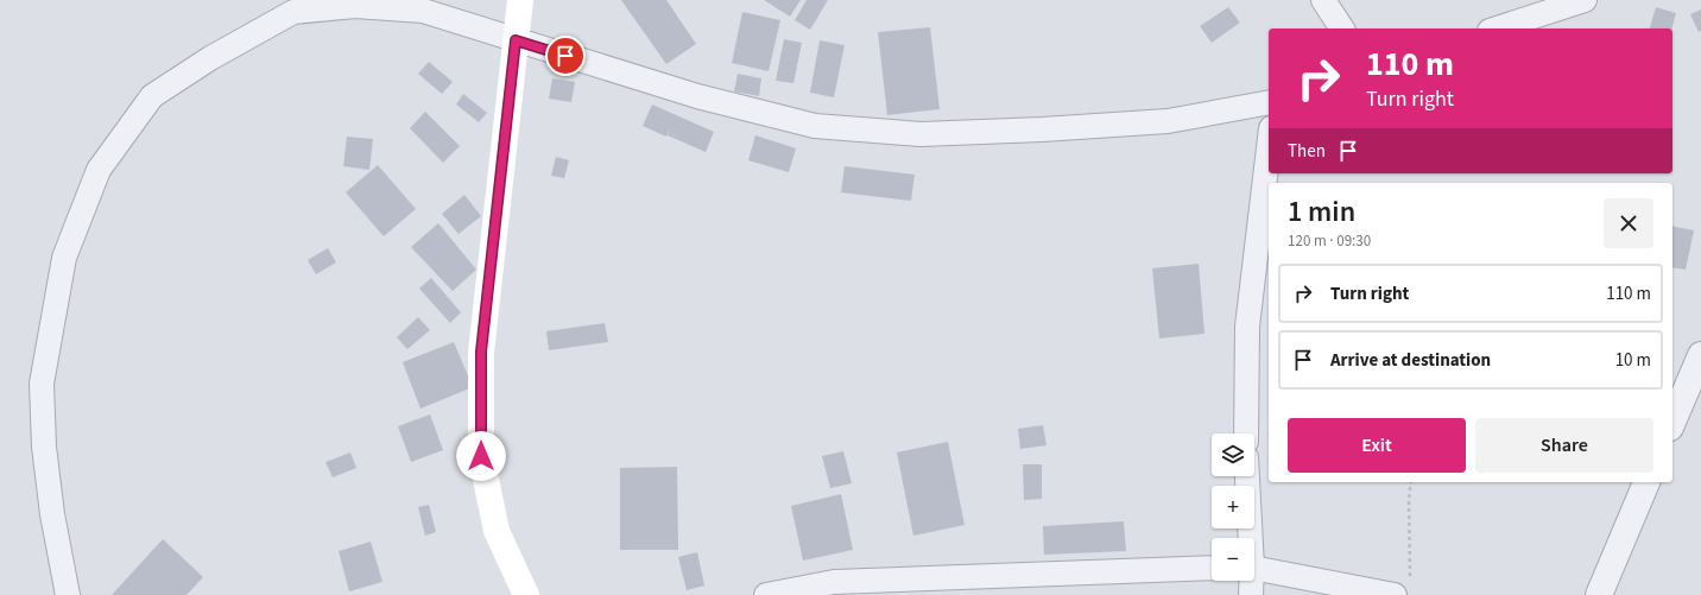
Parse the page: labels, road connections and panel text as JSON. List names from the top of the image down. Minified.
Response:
{"page":{"turn":["110 m","Turn right"],"then":"Then","heading":["1 min","120 m · 09:30"],"list":[{"name":"Turn right","value":"110 m"},{"name":"Arrive at destination","value":"10 m"}],"buttons":["Exit","Share"],"map_buttons":["+","−"]}}
